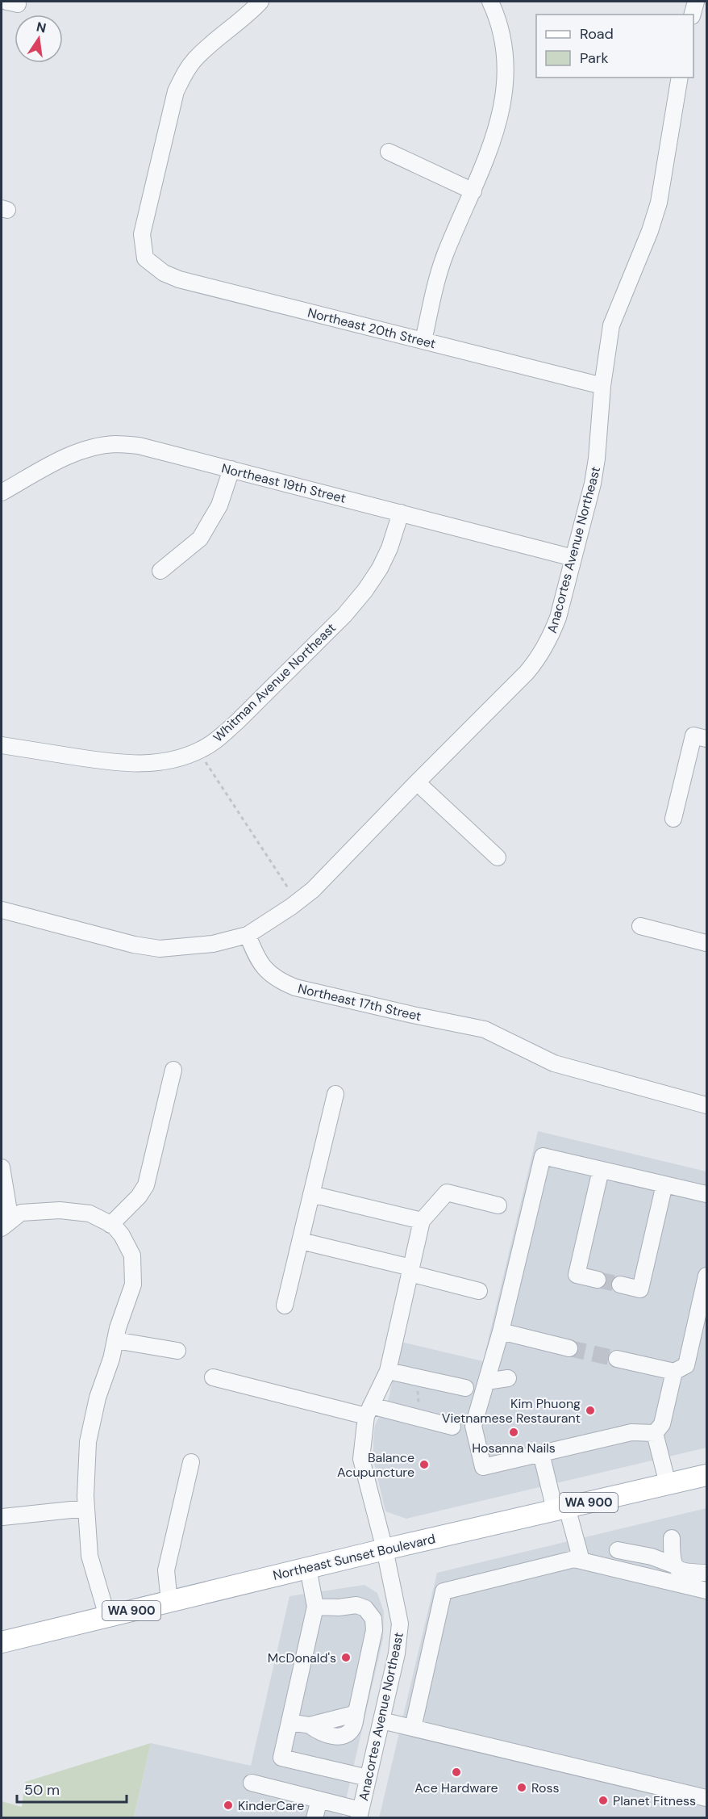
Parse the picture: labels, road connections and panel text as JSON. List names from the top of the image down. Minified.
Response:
{"streets":{"main road":["WA 900","Northeast Sunset Boulevard"],"street":["Northeast 20th Street","Northeast 19th Street","Anacortes Avenue Northeast","Whitman Avenue Northeast","Northeast 17th Street"]},"crossings":[["Northeast 20th Street","Anacortes Avenue Northeast"],["Northeast 19th Street","Anacortes Avenue Northeast"],["Northeast 19th Street","Whitman Avenue Northeast"],["Anacortes Avenue Northeast","Northeast 17th Street"],["Anacortes Avenue Northeast","Northeast Sunset Boulevard"]],"places":["Kim Phuong Vietnamese Restaurant","Hosanna Nails","Balance Acupuncture","McDonald's","Ace Hardware","Ross","Planet Fitness","KinderCare"],"legend":["Road","Park"],"scale_bar":"50 m","north":"top"}
